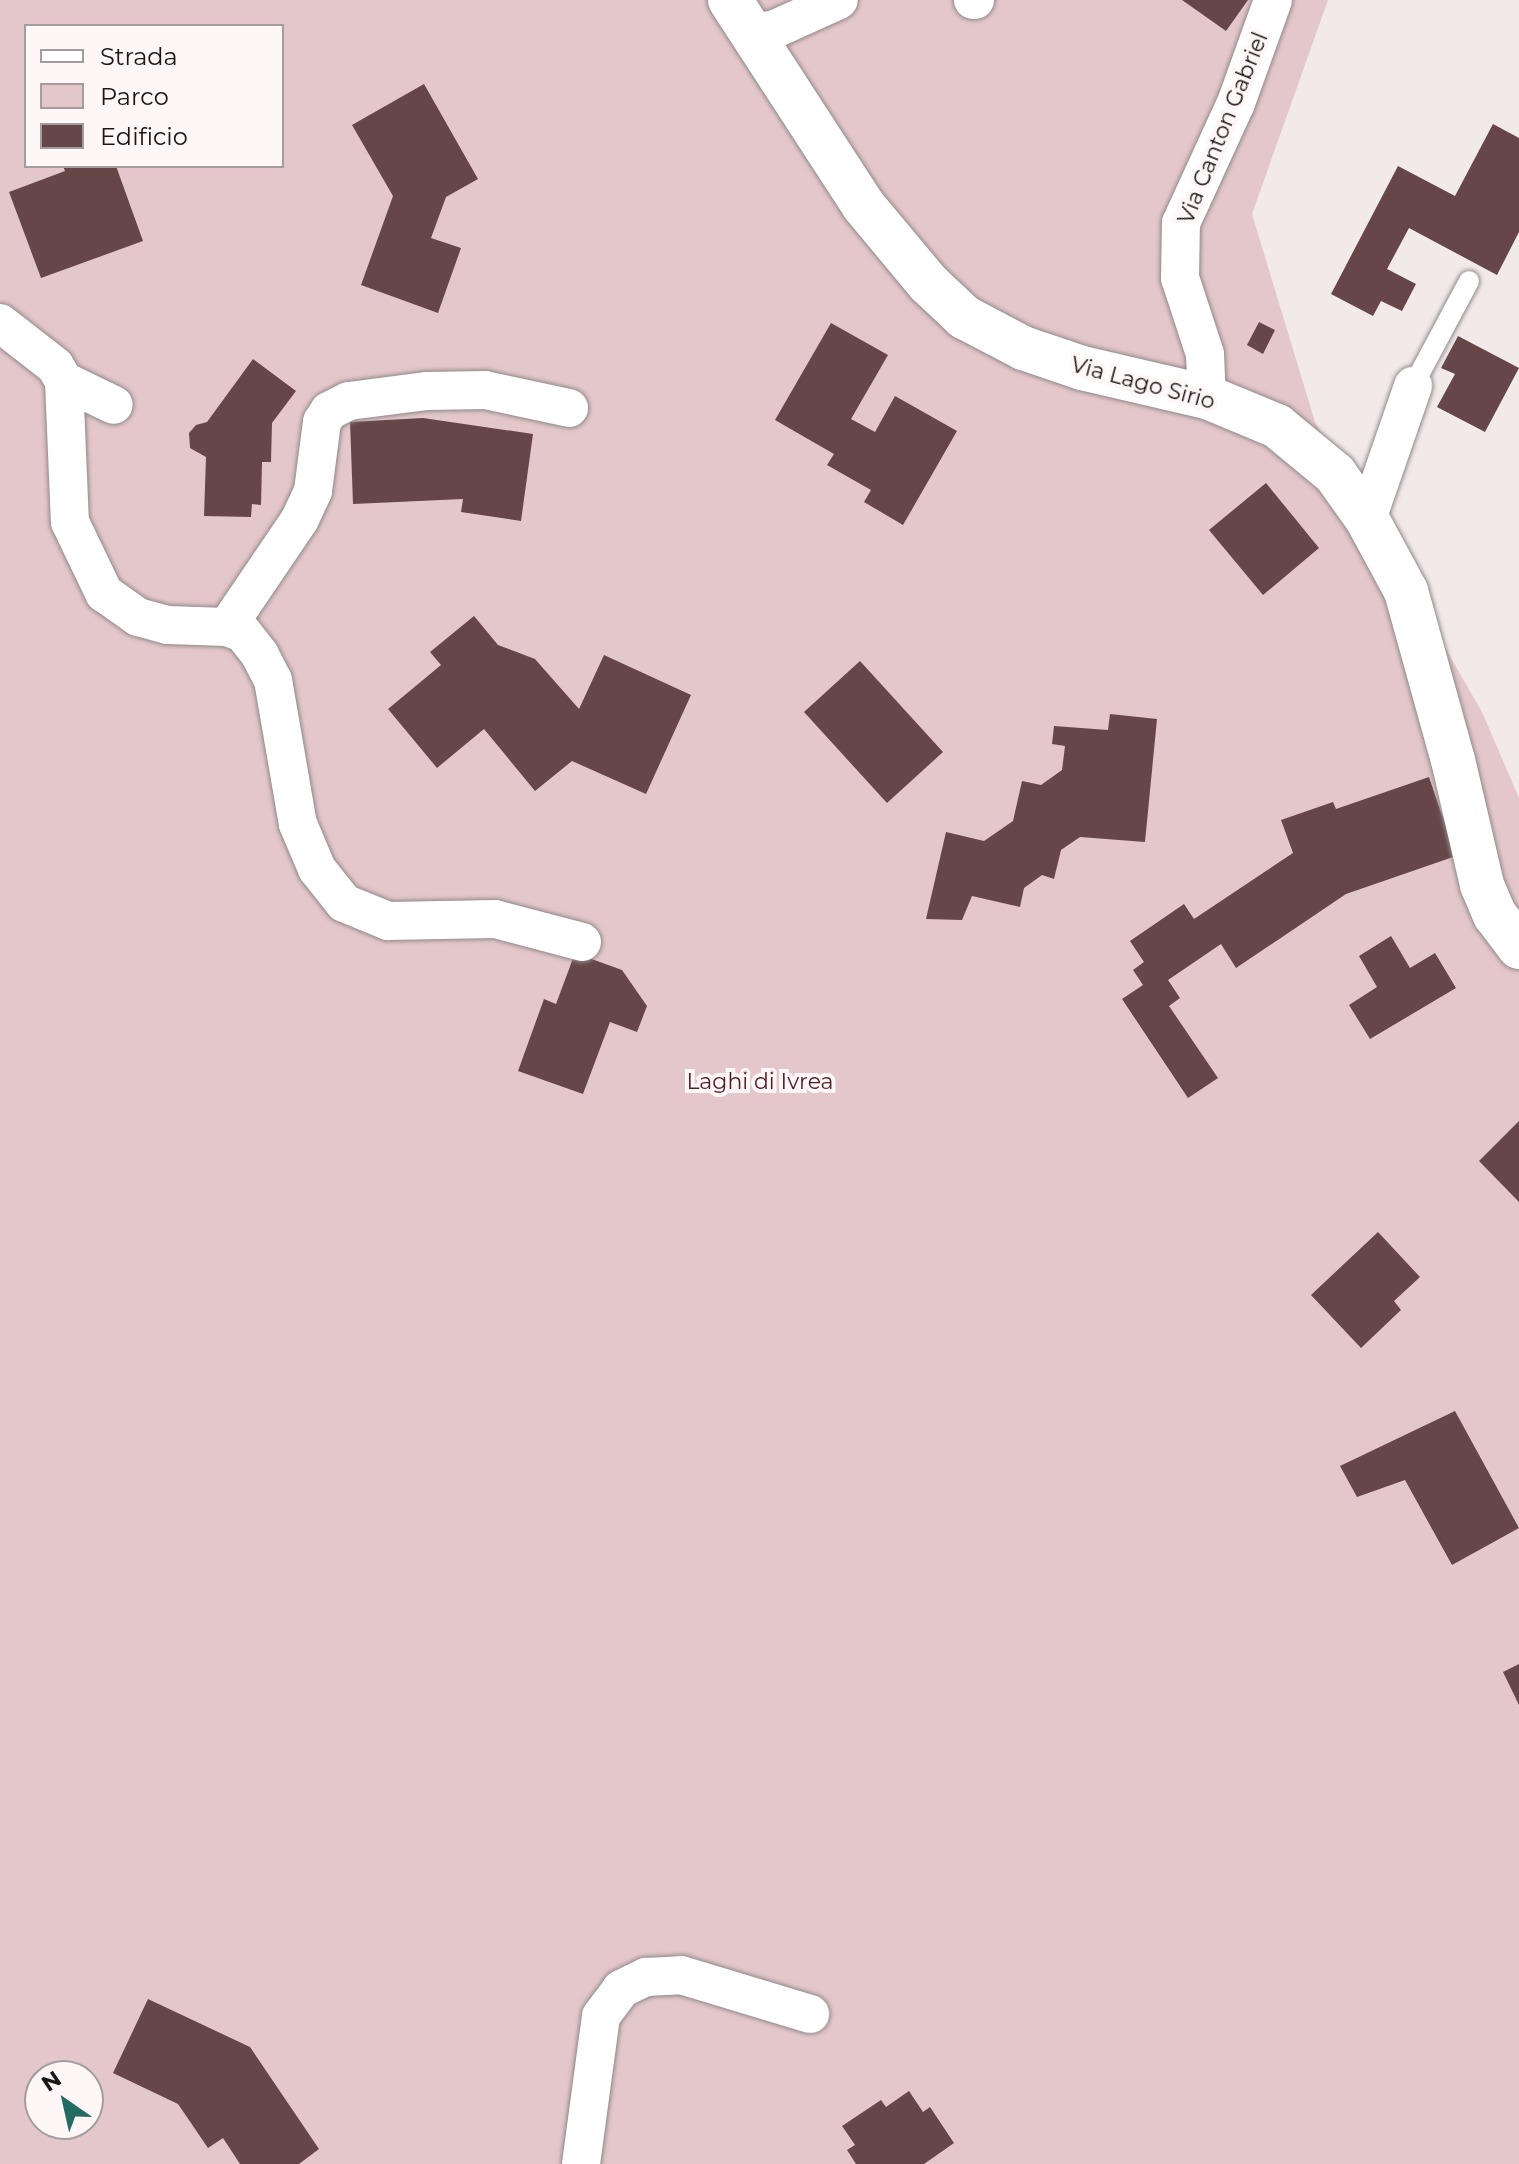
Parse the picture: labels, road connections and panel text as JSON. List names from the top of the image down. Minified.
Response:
{"streets":{"main road":["Via Lago Sirio"],"street":["Via Canton Gabriel"]},"crossings":[["Via Canton Gabriel","Via Lago Sirio"]],"parks":["Laghi di Ivrea"],"legend":["Strada","Parco","Edificio"],"north":"top left"}
